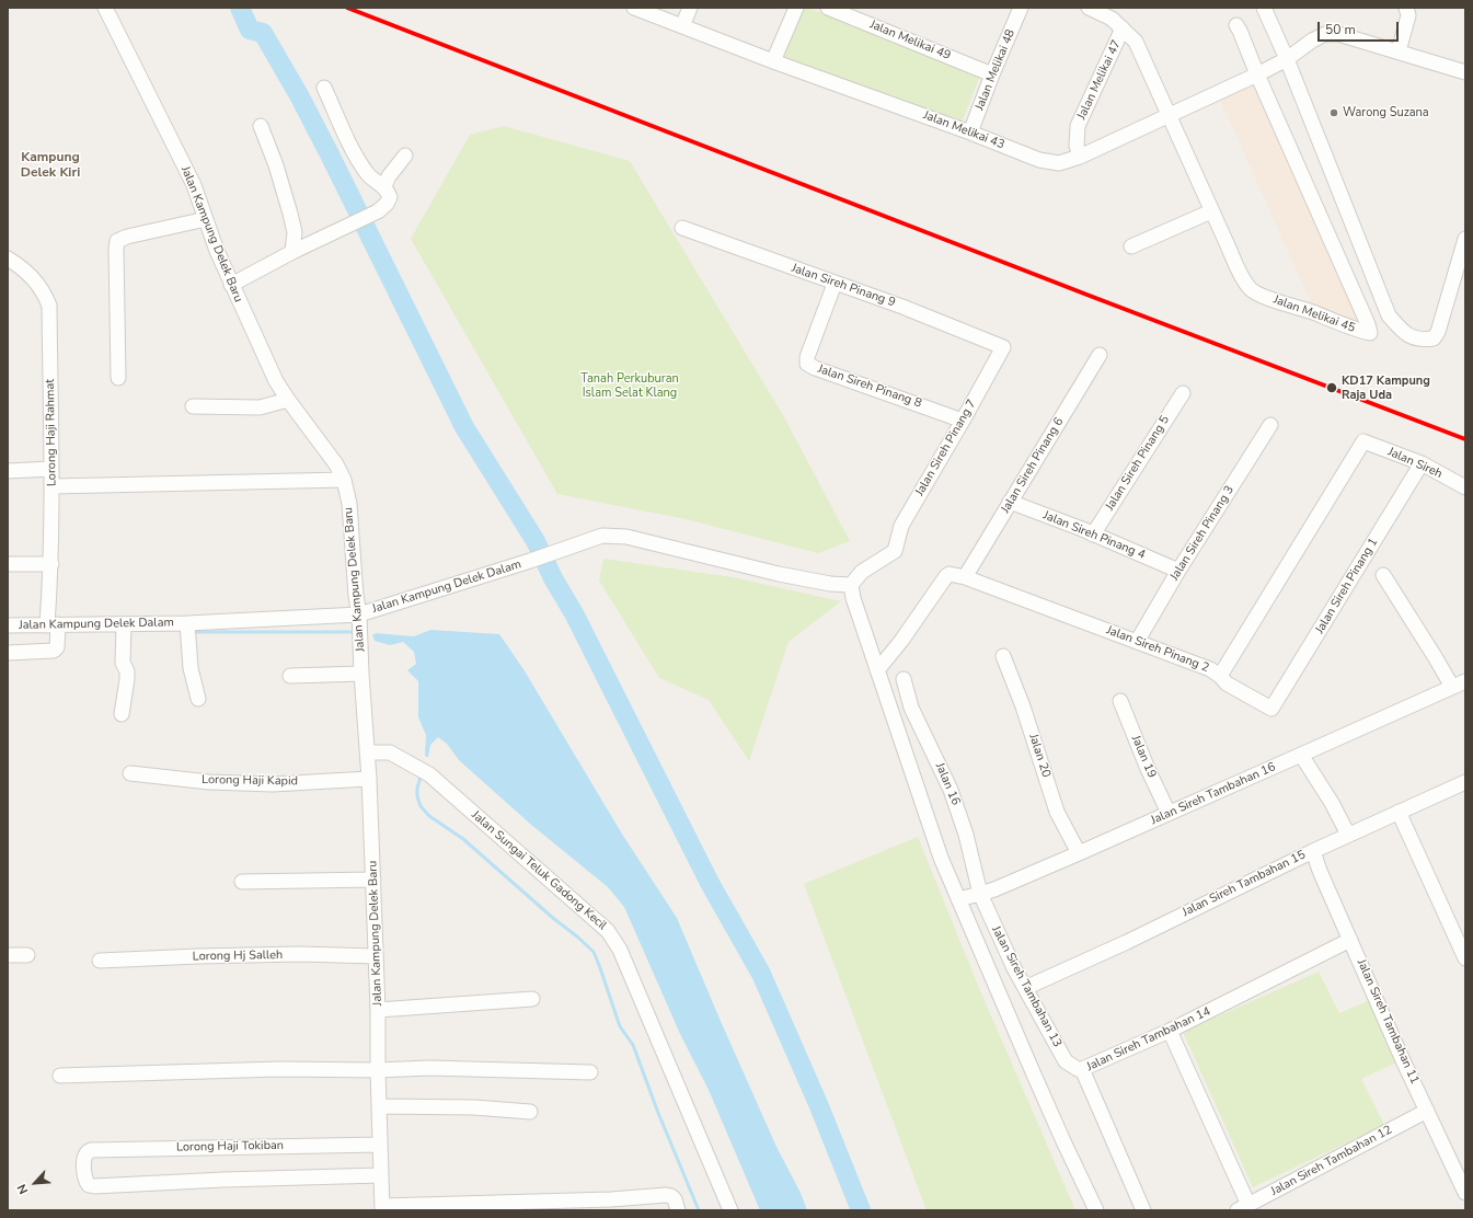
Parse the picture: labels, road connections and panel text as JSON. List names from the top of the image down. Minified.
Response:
{"streets":{"street":["Jalan Melikai 49","Jalan Melikai 48","Jalan Melikai 47","Jalan Melikai 43","Jalan Kampung Delek Baru","Jalan Sireh Pinang 9","Jalan Melikai 45","Jalan Sireh Pinang 8","Lorong Haji Rahmat","Jalan Sireh Pinang 7","Jalan Sireh Pinang 5","Jalan Sireh","Jalan Sireh Pinang 6","Jalan Sireh Pinang 3","Jalan Sireh Pinang 4","Jalan Sireh Pinang 1","Jalan Kampung Delek Dalam","Jalan Sireh Pinang 2","Jalan 20","Jalan 19","Lorong Haji Kapid","Jalan 16","Jalan Sireh Tambahan 16","Jalan Sungai Teluk Gadong Kecil","Jalan Sireh Tambahan 15","Lorong Hj Salleh","Jalan Sireh Tambahan 13","Jalan Sireh Tambahan 11","Jalan Sireh Tambahan 14","Lorong Haji Tokiban","Jalan Sireh Tambahan 12"]},"crossings":[["Jalan Melikai 49","Jalan Melikai 48"],["Jalan Melikai 48","Jalan Melikai 43"],["Jalan Melikai 47","Jalan Melikai 43"],["Jalan Melikai 47","Jalan Melikai 45"],["Jalan Melikai 43","Jalan Melikai 45"],["Jalan Kampung Delek Baru","Jalan Kampung Delek Dalam"],["Jalan Kampung Delek Baru","Lorong Haji Kapid"],["Jalan Kampung Delek Baru","Jalan Sungai Teluk Gadong Kecil"],["Jalan Kampung Delek Baru","Lorong Hj Salleh"],["Jalan Kampung Delek Baru","Lorong Haji Tokiban"],["Jalan Sireh Pinang 9","Jalan Sireh Pinang 8"],["Jalan Sireh Pinang 9","Jalan Sireh Pinang 7"],["Jalan Sireh Pinang 8","Jalan Sireh Pinang 7"],["Lorong Haji Rahmat","Jalan Kampung Delek Dalam"],["Jalan Sireh Pinang 7","Jalan Kampung Delek Dalam"],["Jalan Sireh Pinang 5","Jalan Sireh Pinang 4"],["Jalan Sireh","Jalan Sireh Pinang 1"],["Jalan Sireh","Jalan Sireh Pinang 2"],["Jalan Sireh Pinang 6","Jalan Sireh Pinang 4"],["Jalan Sireh Pinang 6","Jalan Sireh Pinang 2"],["Jalan Sireh Pinang 3","Jalan Sireh Pinang 4"],["Jalan Sireh Pinang 3","Jalan Sireh Pinang 2"],["Jalan Sireh Pinang 1","Jalan Sireh Pinang 2"],["Jalan 20","Jalan Sireh Tambahan 16"],["Jalan 19","Jalan Sireh Tambahan 16"],["Jalan 16","Jalan Sireh Tambahan 16"],["Jalan 16","Jalan Sireh Tambahan 13"],["Jalan Sireh Tambahan 16","Jalan Sireh Tambahan 13"],["Jalan Sireh Tambahan 15","Jalan Sireh Tambahan 13"],["Jalan Sireh Tambahan 15","Jalan Sireh Tambahan 11"],["Jalan Sireh Tambahan 13","Jalan Sireh Tambahan 14"],["Jalan Sireh Tambahan 11","Jalan Sireh Tambahan 14"],["Jalan Sireh Tambahan 11","Jalan Sireh Tambahan 12"]],"districts":["Kampung Delek Kiri"],"parks":["Tanah Perkuburan Islam Selat Klang"],"places":["Warong Suzana","KD17 Kampung Raja Uda"],"scale_bar":"50 m","north":"bottom left"}
